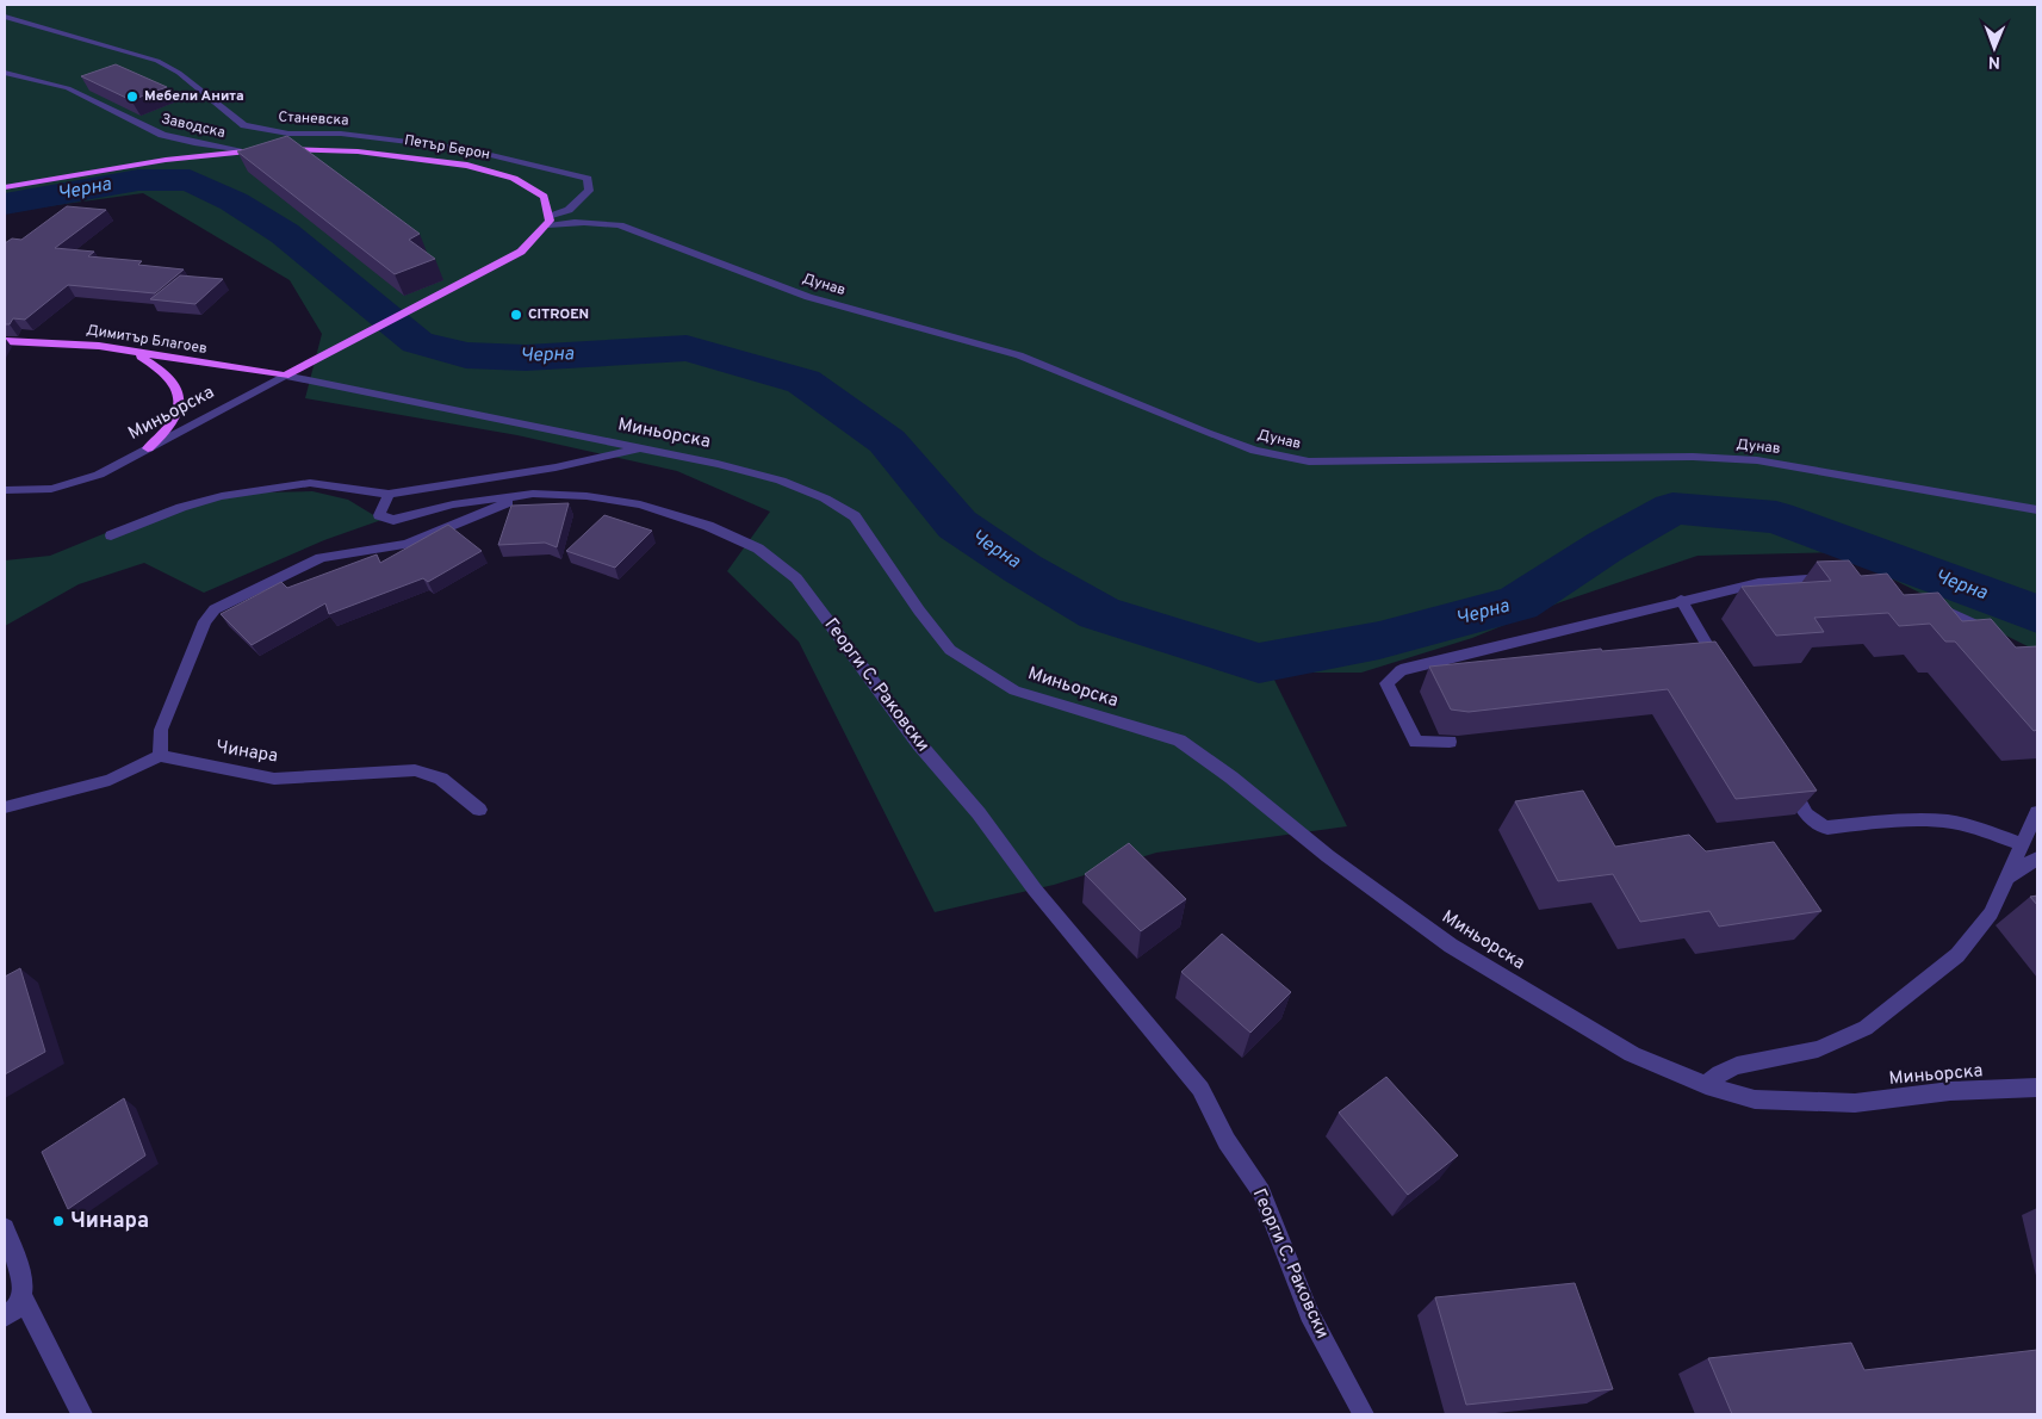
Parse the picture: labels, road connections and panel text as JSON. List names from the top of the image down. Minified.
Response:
{"streets":{"main road":["Петър Берон","Димитър Благоев"],"street":["Станевска","Заводска","Дунав","Миньорска","Георги С. Раковски","Чинара"]},"crossings":[["Станевска","Петър Берон"],["Станевска","Дунав"],["Петър Берон","Дунав"],["Димитър Благоев","Миньорска"]],"water":["Черна"],"places":["Мебели Анита","CITROEN","Чинара"],"north":"bottom"}
